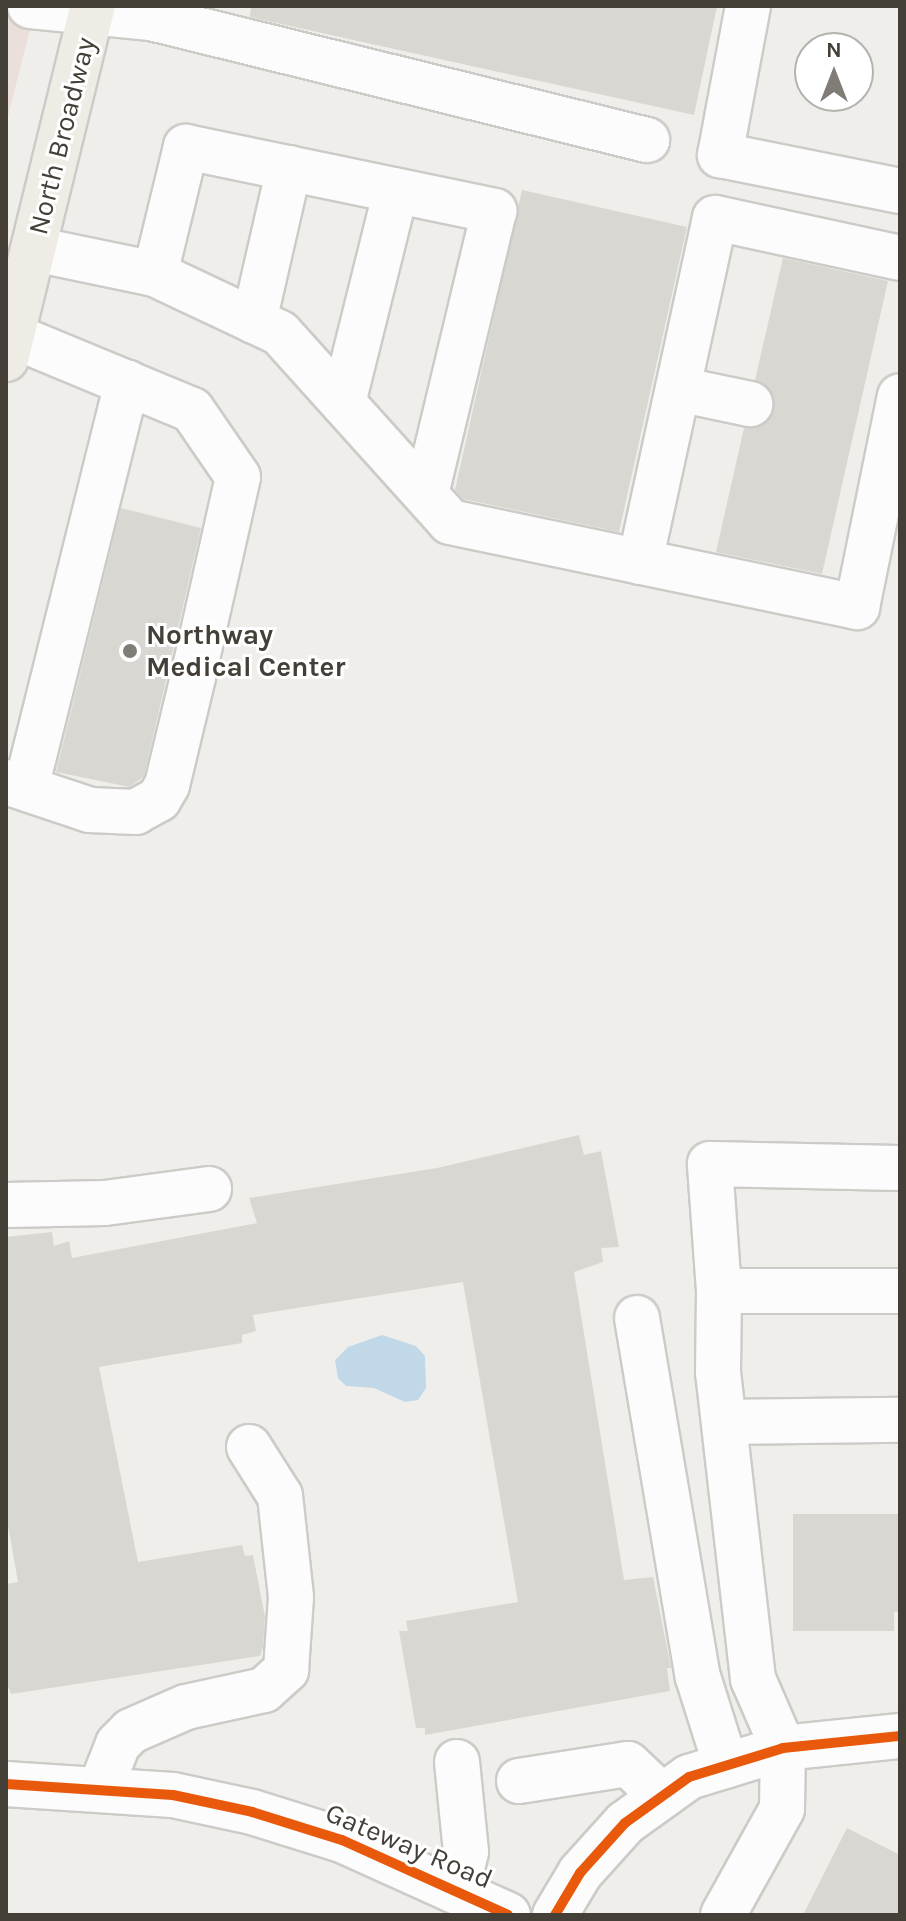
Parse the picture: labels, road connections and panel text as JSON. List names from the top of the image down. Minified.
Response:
{"streets":{"main road":["North Broadway"],"street":["Gateway Road"]},"places":["Northway Medical Center"],"north":"top"}
